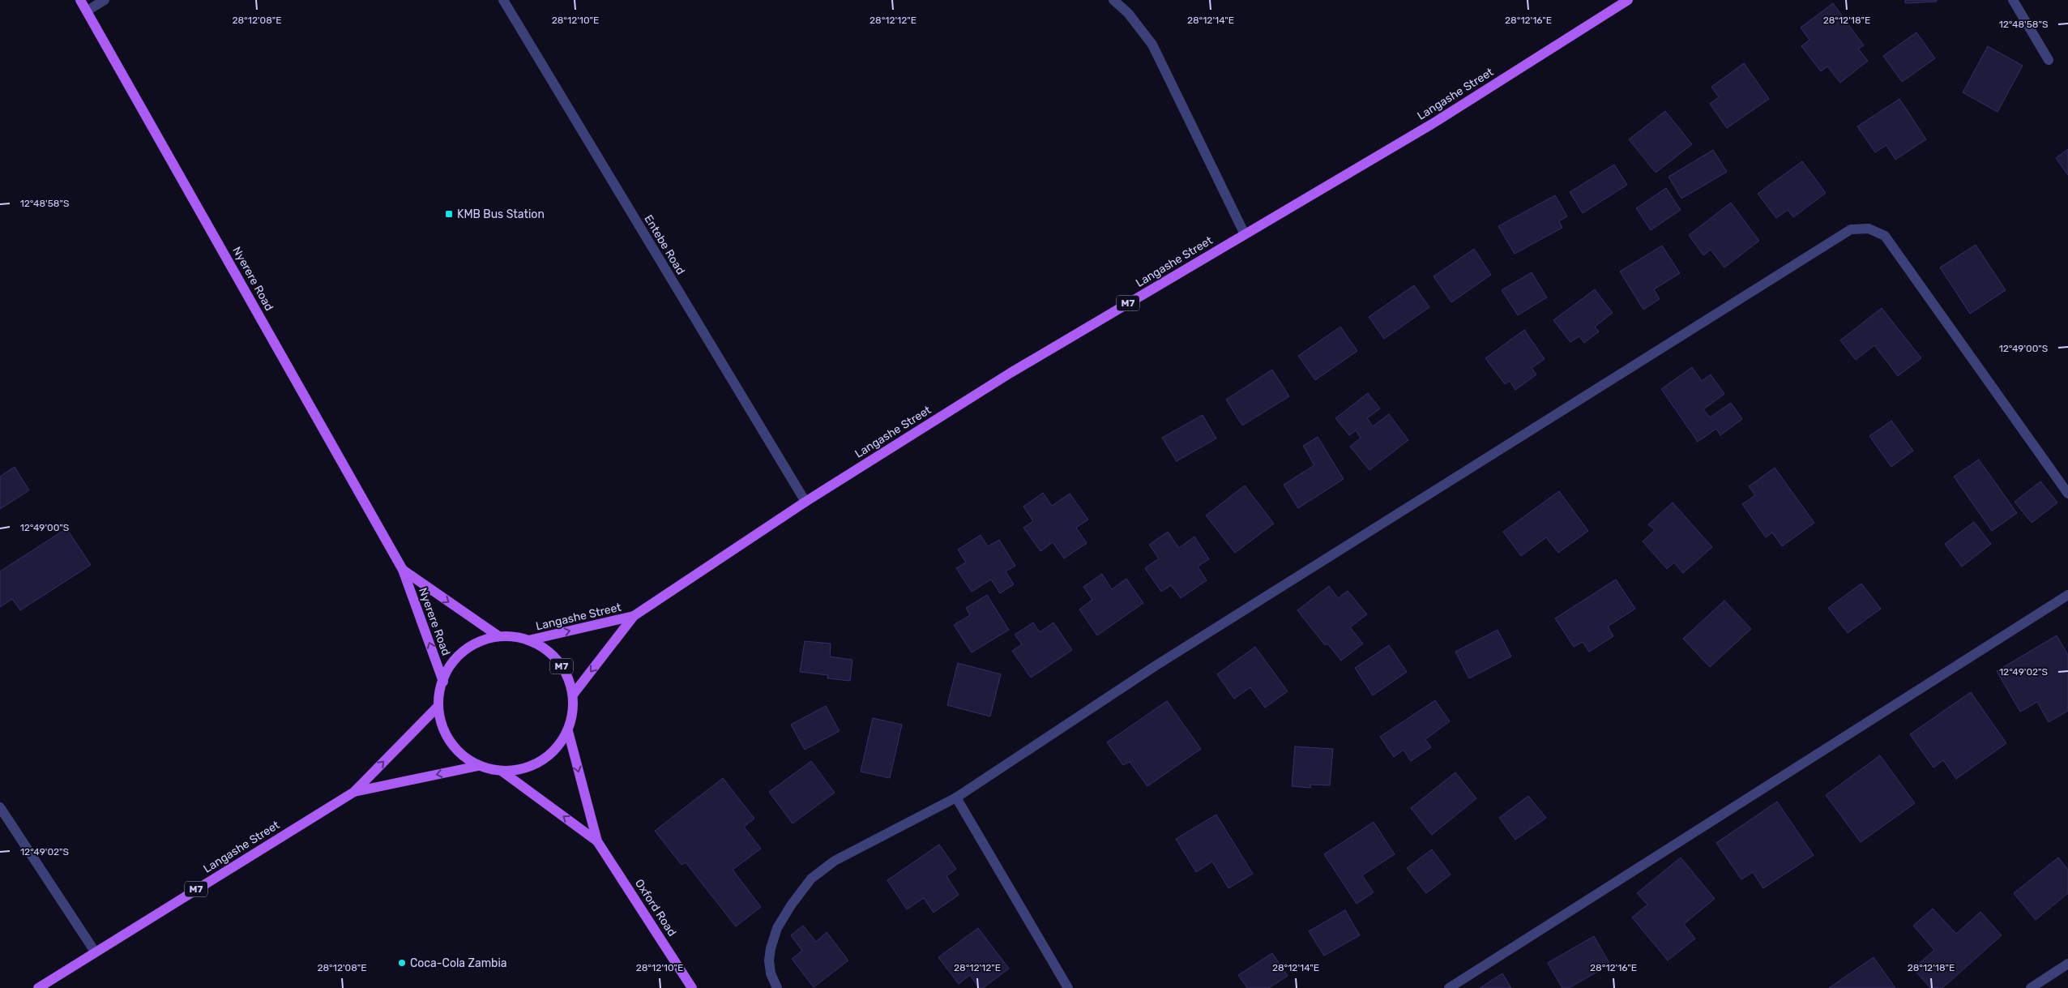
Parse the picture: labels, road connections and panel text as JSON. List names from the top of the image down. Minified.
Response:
{"streets":{"main road":["Langashe Street","Nyerere Road","M7","Oxford Road"],"street":["Entebe Road"]},"crossings":[["Langashe Street","Entebe Road"],["Langashe Street","Nyerere Road"],["Langashe Street","M7"],["Langashe Street","Oxford Road"],["Nyerere Road","M7"],["Nyerere Road","Oxford Road"],["M7","Oxford Road"]],"places":{"transit":["KMB Bus Station"],"other":["Coca-Cola Zambia"]},"coordinates":["28°12'08\"E","28°12'10\"E","28°12'12\"E","28°12'14\"E","28°12'16\"E","28°12'18\"E","12°48'58\"S","12°49'00\"S","12°49'02\"S"]}
